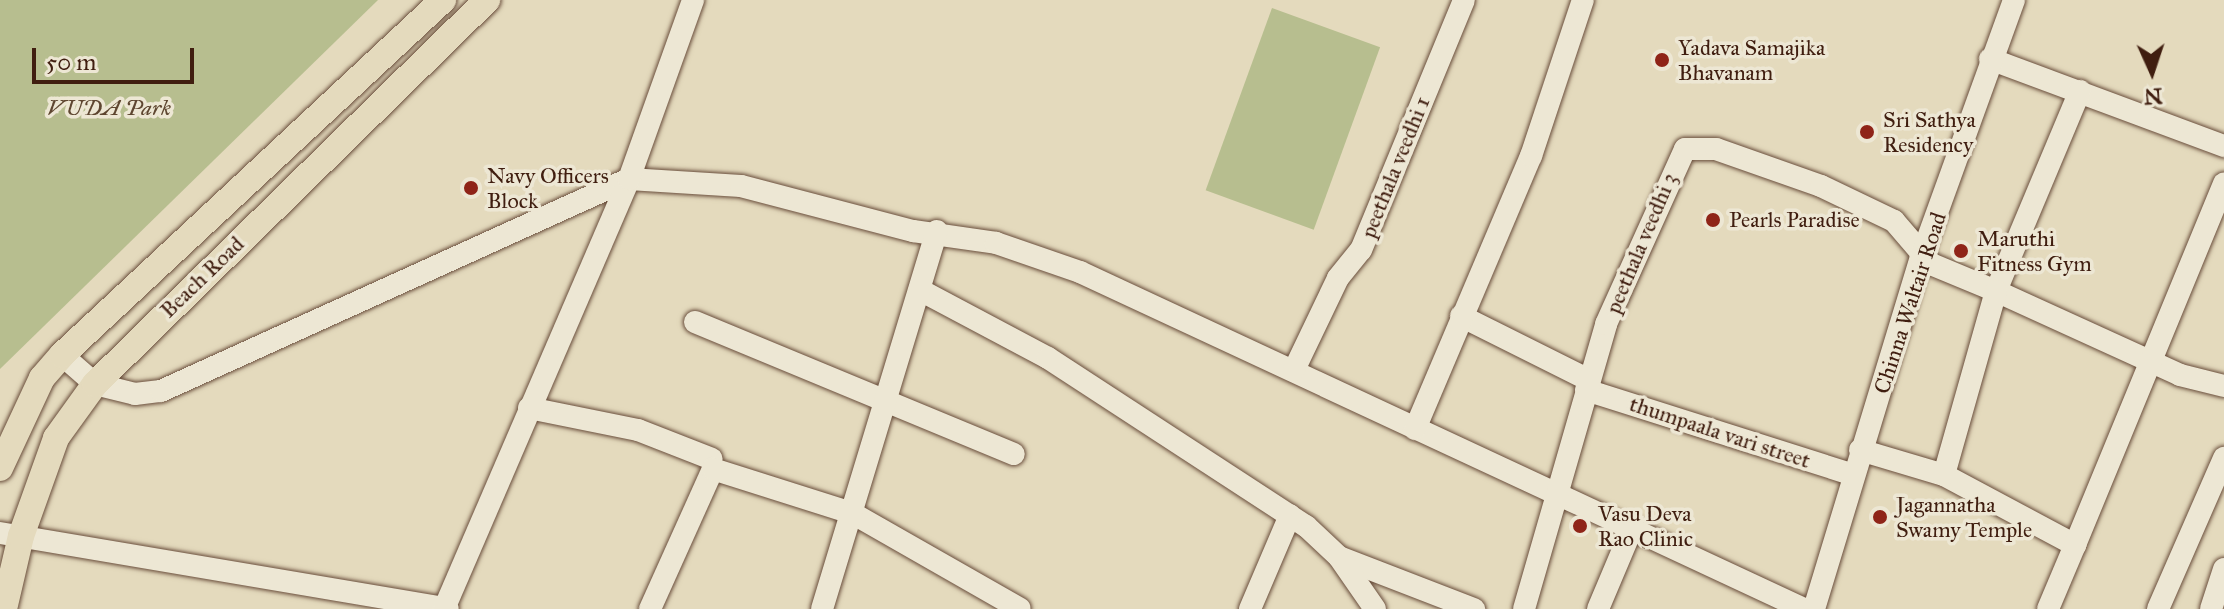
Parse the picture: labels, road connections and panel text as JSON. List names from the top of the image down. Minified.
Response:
{"streets":{"main road":["Beach Road"],"street":["peethala veedhi 1","peethala veedhi 3","Chinna Waltair Road","thumpaala vari street"]},"crossings":[["peethala veedhi 3","Chinna Waltair Road"],["peethala veedhi 3","thumpaala vari street"],["Chinna Waltair Road","thumpaala vari street"]],"parks":["VUDA Park"],"places":["Yadava Samajika Bhavanam","Sri Sathya Residency","Navy Officers Block","Pearls Paradise","Maruthi Fitness Gym","Jagannatha Swamy Temple","Vasu Deva Rao Clinic"],"scale_bar":"50 m","north":"bottom"}
